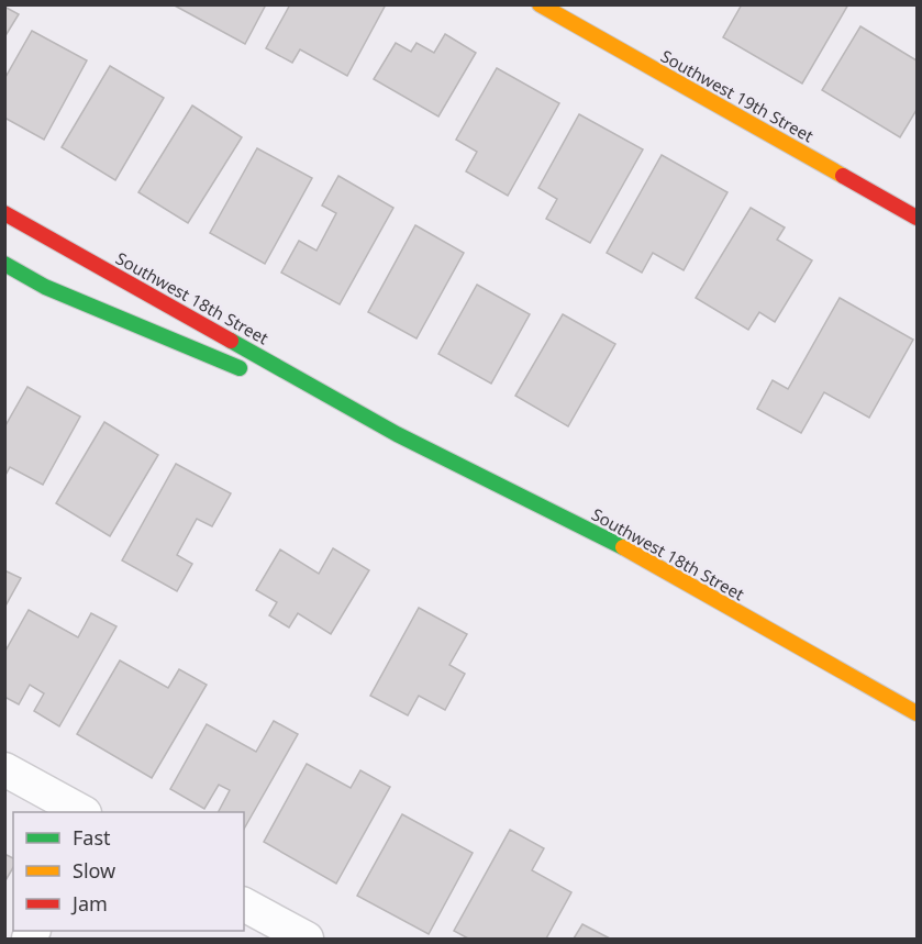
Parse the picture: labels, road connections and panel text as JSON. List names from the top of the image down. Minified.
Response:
{"streets":{"main road":["Southwest 19th Street","Southwest 18th Street"]},"legend":["Fast","Slow","Jam"]}
